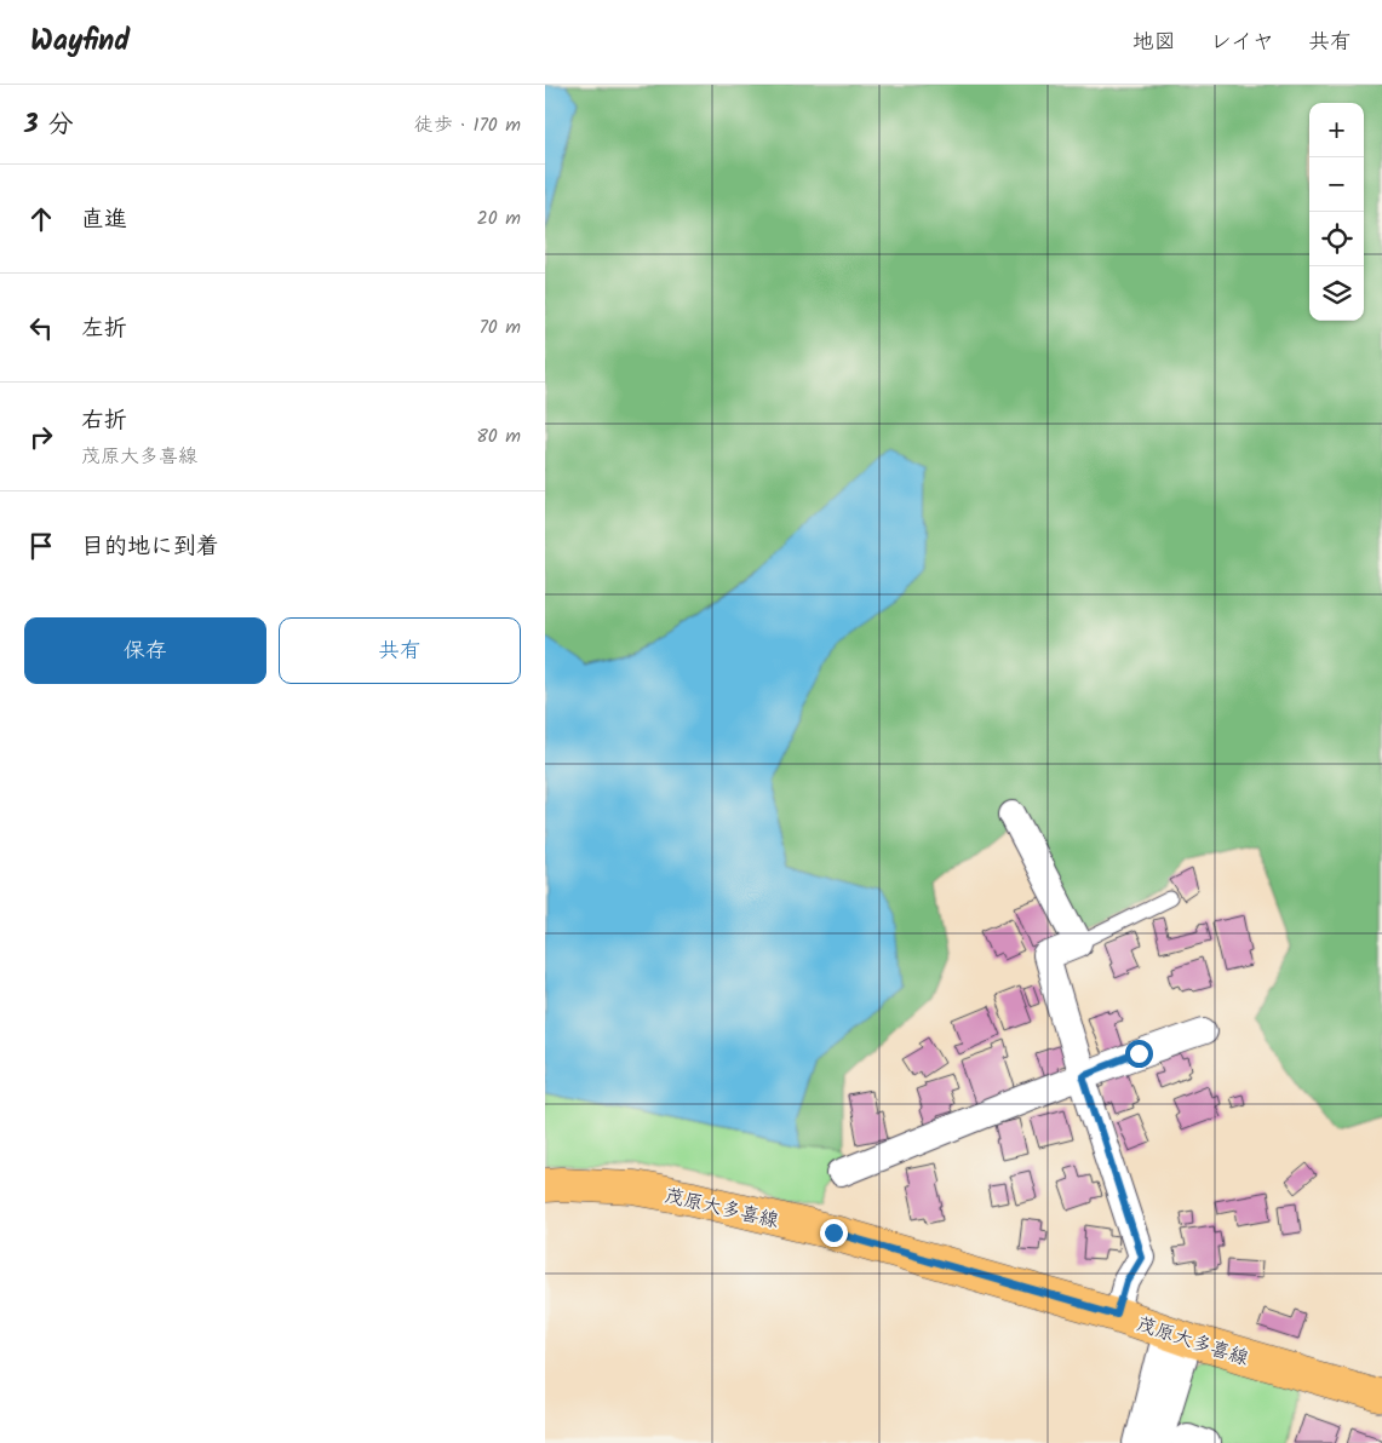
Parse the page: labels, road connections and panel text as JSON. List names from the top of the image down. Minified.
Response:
{"streets":{"main road":["茂原大多喜線"]},"page":{"header":"Wayfind","nav":["地図","レイヤ","共有"],"heading":["3 分","徒歩 · 170 m"],"map_buttons":["+","−"],"list":[["直進","20 m"],["左折","70 m"],["右折","茂原大多喜線","80 m"],"目的地に到着"],"buttons":["保存","共有"]}}
